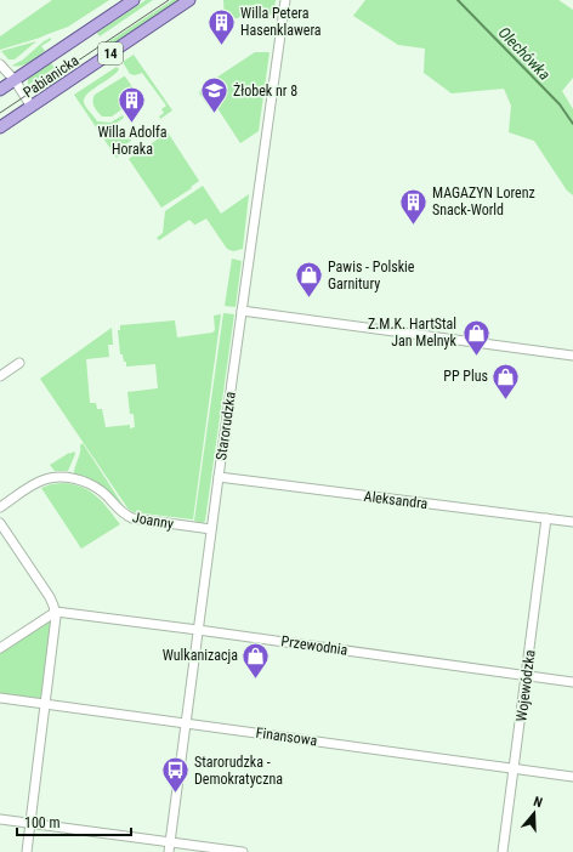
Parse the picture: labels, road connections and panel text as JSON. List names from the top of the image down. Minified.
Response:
{"streets":{"main road":["14","Pabianicka"],"street":["Starorudzka","Aleksandra","Joanny","Przewodnia","Wojewódzka","Finansowa"]},"crossings":[["Starorudzka","Aleksandra"],["Starorudzka","Joanny"],["Starorudzka","Przewodnia"],["Starorudzka","Finansowa"],["Aleksandra","Wojewódzka"],["Przewodnia","Wojewódzka"],["Wojewódzka","Finansowa"]],"water":["Olechówka"],"places":{"building":["Willa Petera Hasenklawera","Willa Adolfa Horaka","MAGAZYN Lorenz Snack-World"],"school or university":["Żłobek nr 8"],"shop":["Pawis - Polskie Garnitury","Z.M.K. HartStal Jan Melnyk","PP Plus","Wulkanizacja"],"bus stop":["Starorudzka - Demokratyczna"]},"scale_bar":"100 m","north":"top"}
